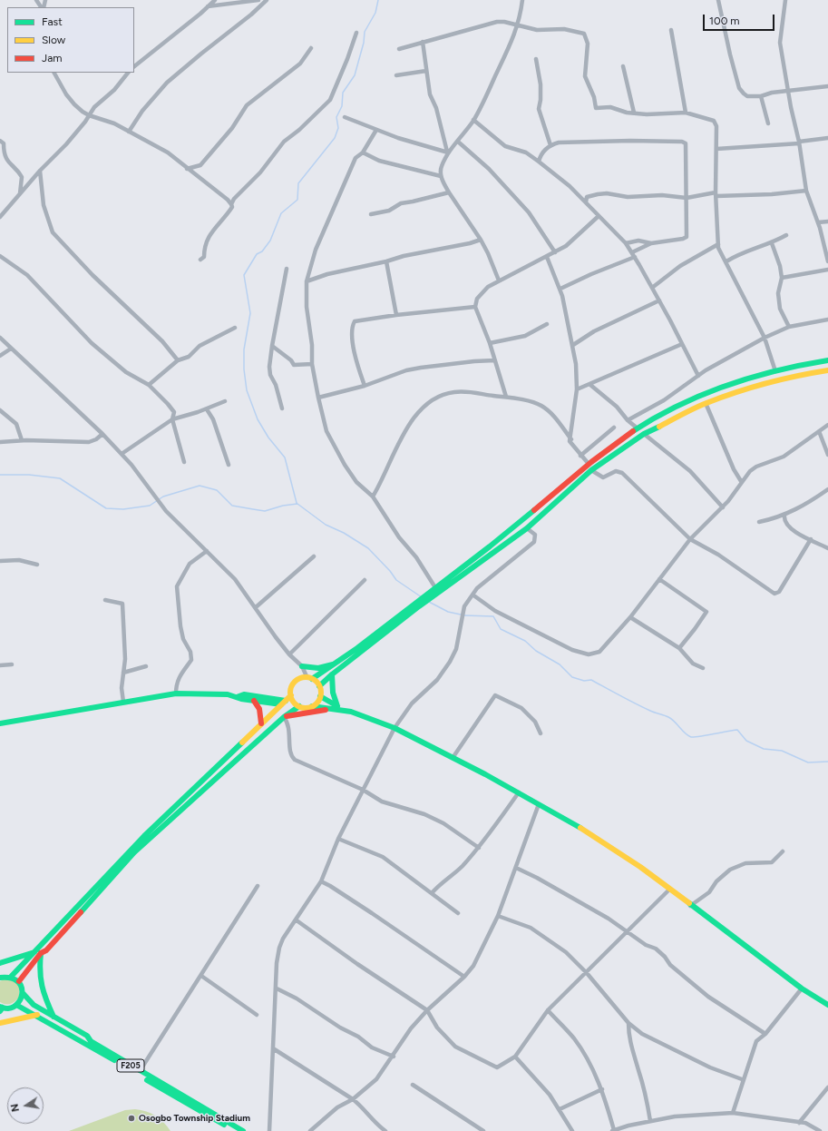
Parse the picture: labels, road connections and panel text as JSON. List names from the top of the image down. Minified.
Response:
{"streets":{"main road":["F205"]},"places":["Osogbo Township Stadium"],"legend":["Fast","Slow","Jam"],"scale_bar":"100 m","north":"left"}
